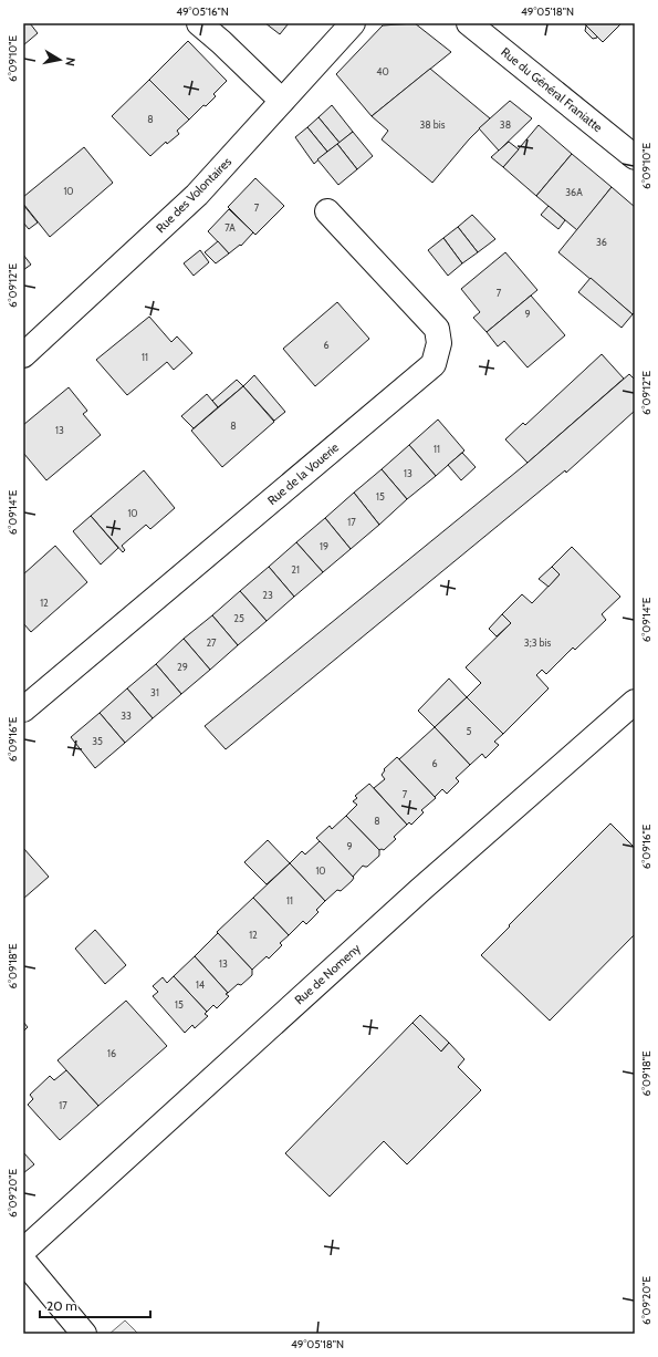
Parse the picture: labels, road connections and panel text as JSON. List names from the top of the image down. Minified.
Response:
{"streets":{"street":["Rue du Général Franiatte","Rue des Volontaires","Rue de la Vouerie","Rue de Nomeny"]},"house_numbers":["40","8","38 bis","38","10","36A","7","7A","36","7","9","6","11","8","13","11","13","15","10","17","19","21","23","12","25","27","3;3 bis","29","31","33","5","35","6","7","8","9","10","11","12","13","14","15","16","17"],"scale_bar":"20 m","north":"right","coordinates":["49°05'16\"N","49°05'18\"N","6°09'10\"E","6°09'12\"E","6°09'14\"E","6°09'16\"E","6°09'18\"E","6°09'20\"E"]}
